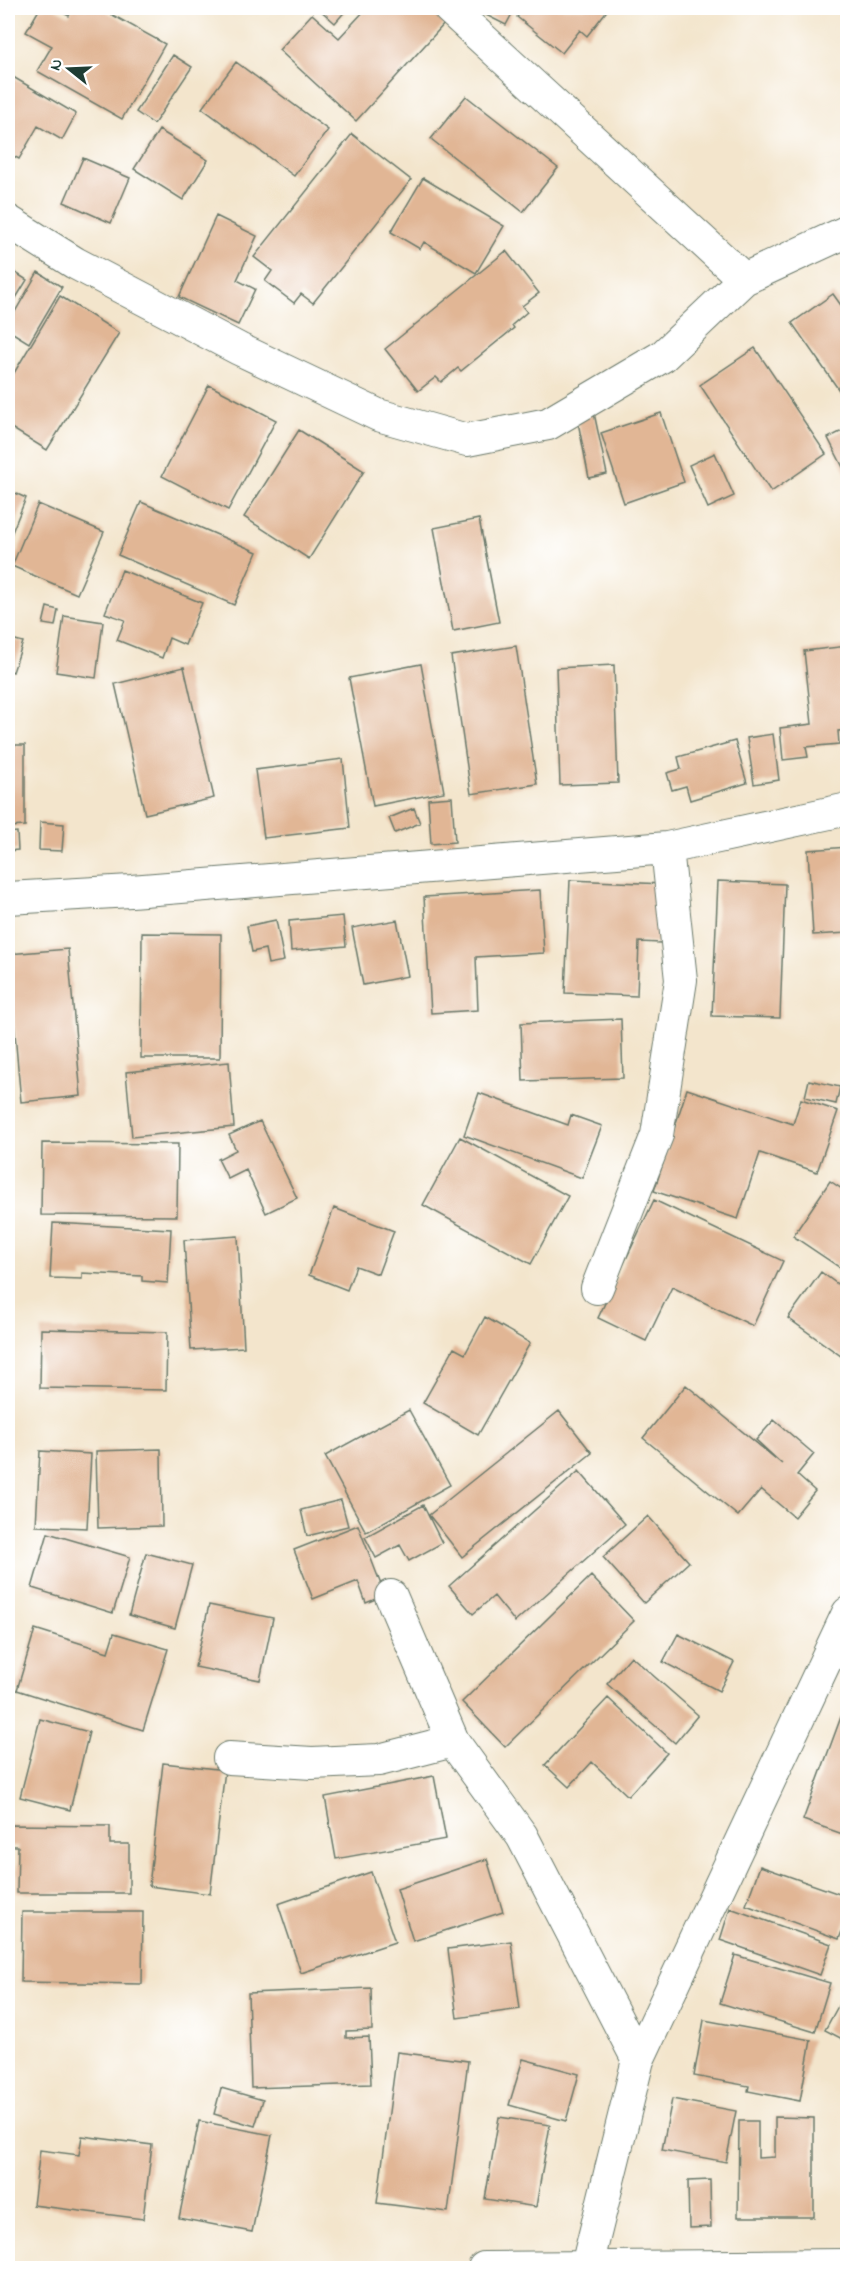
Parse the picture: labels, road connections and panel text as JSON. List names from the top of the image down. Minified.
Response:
{"north":"left"}
